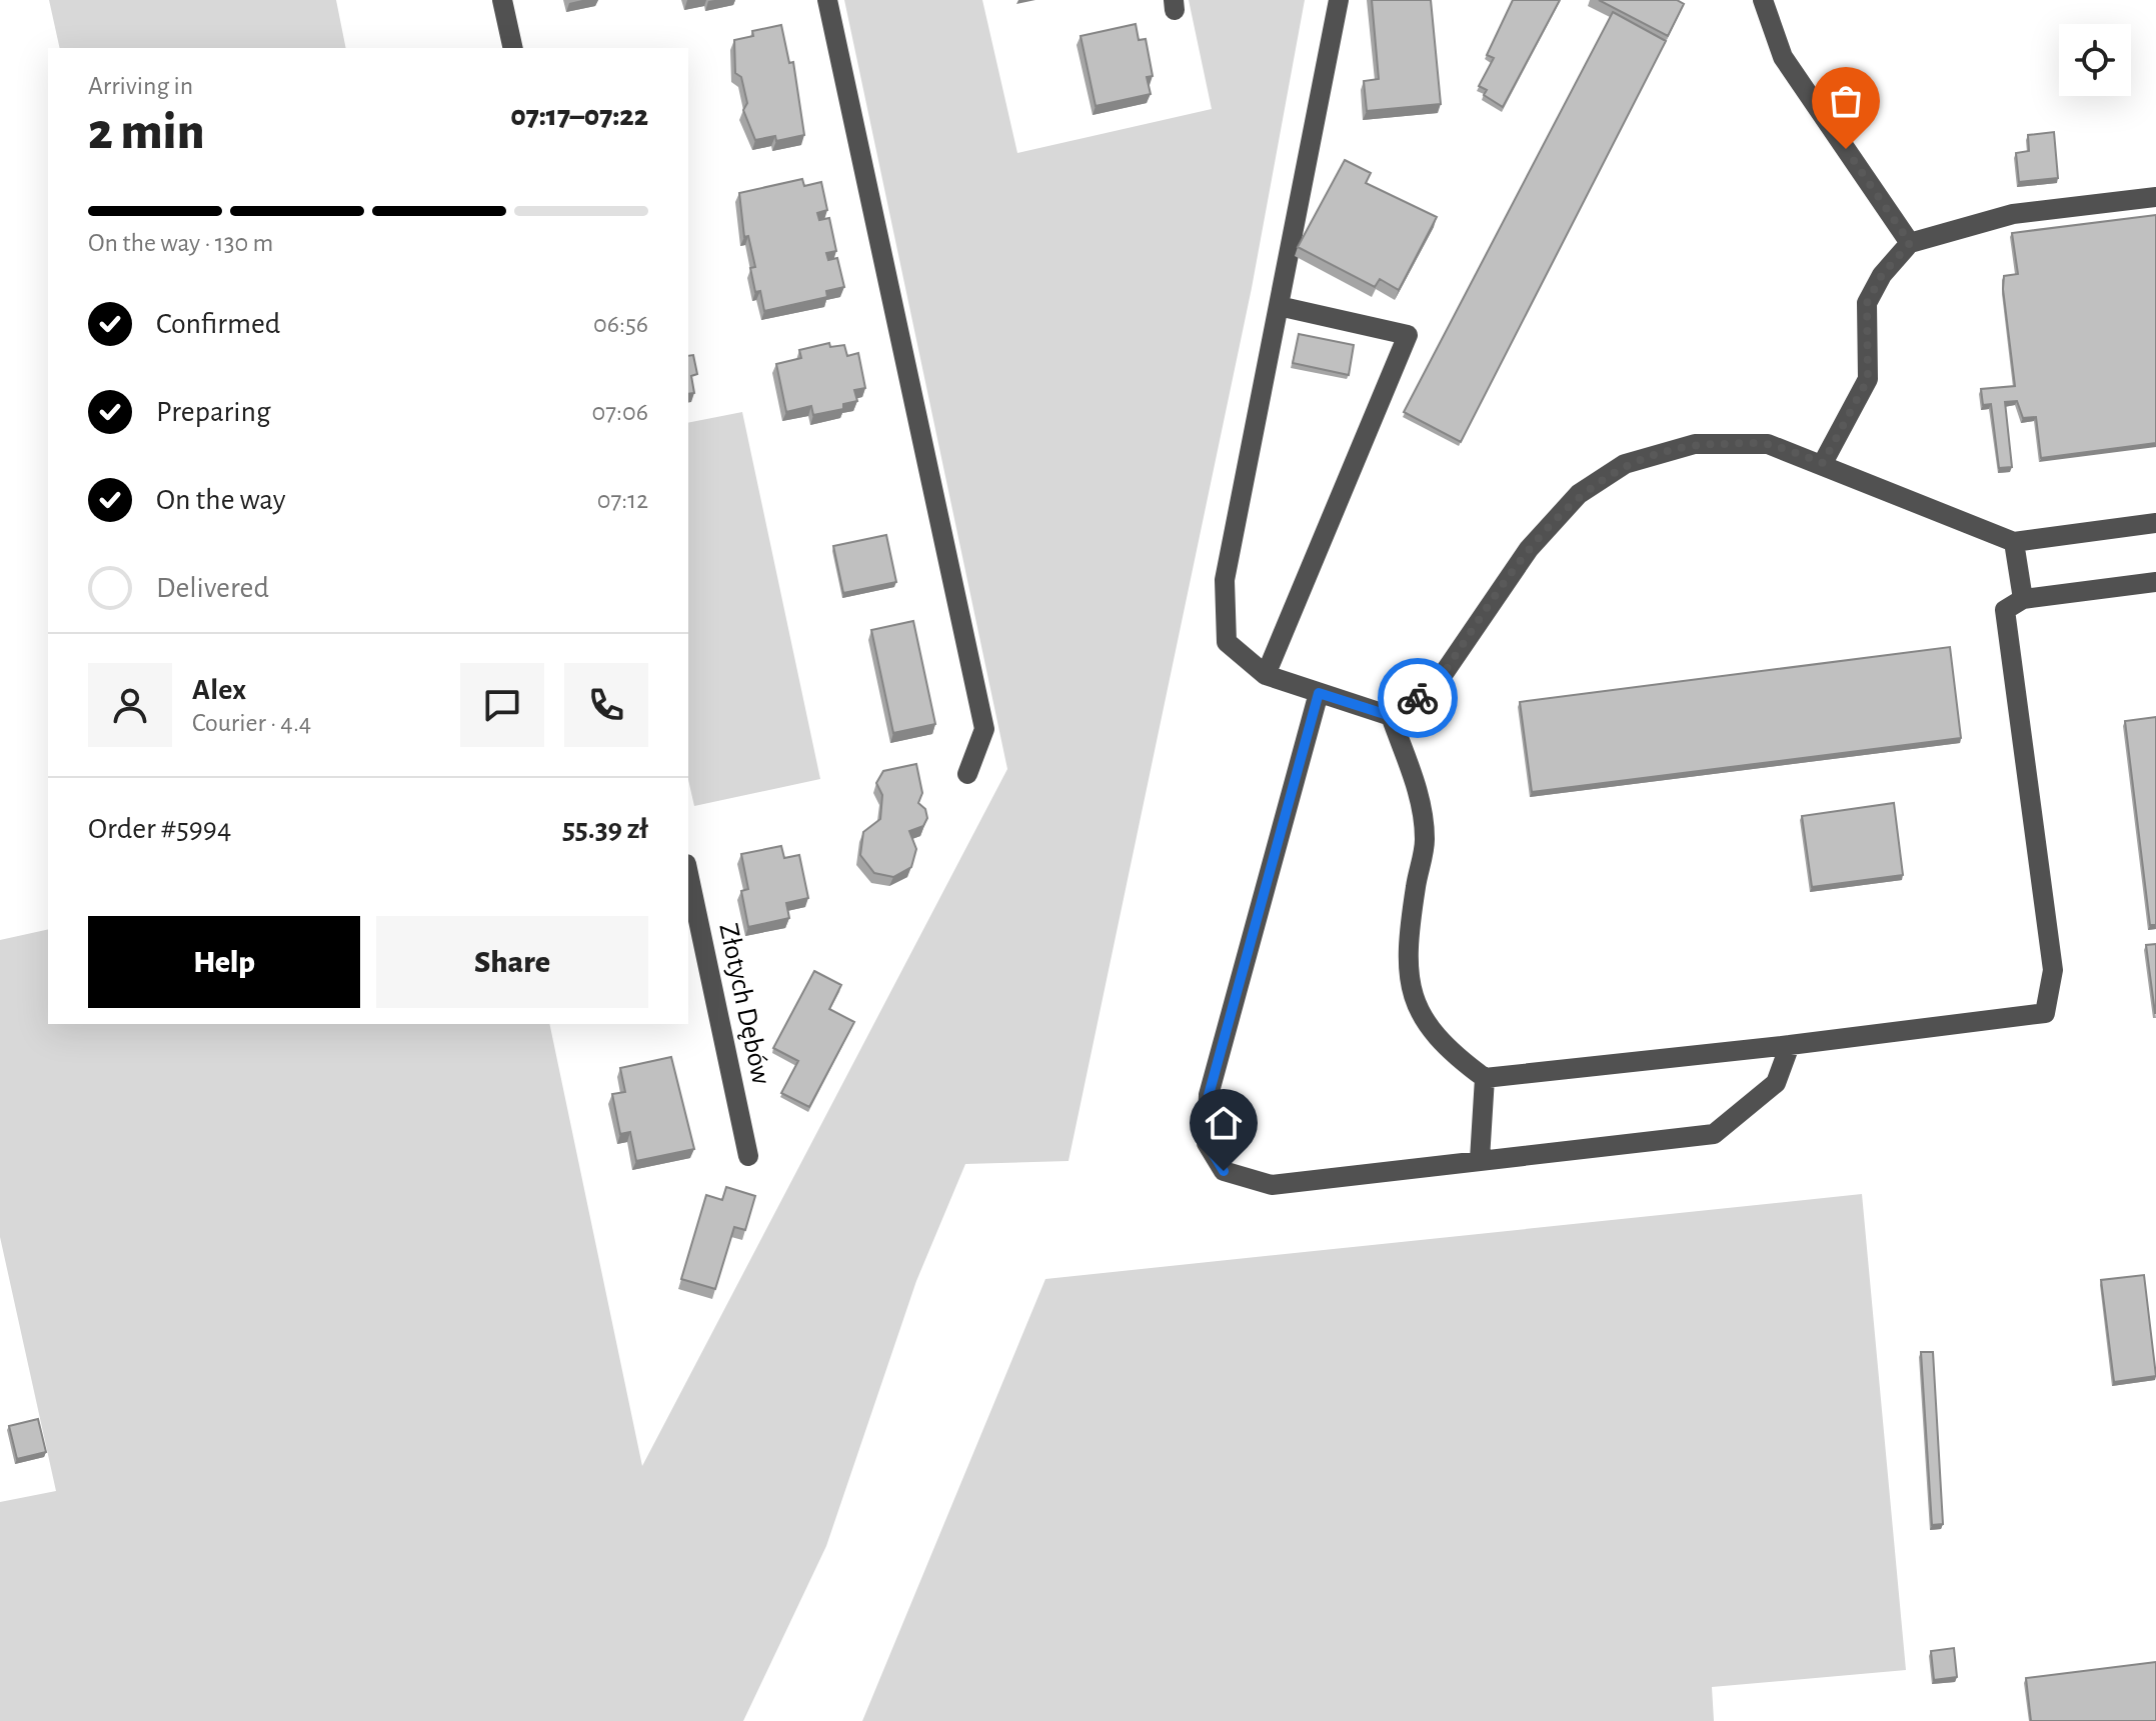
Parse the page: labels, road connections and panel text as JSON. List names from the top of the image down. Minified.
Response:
{"streets":{"street":["Złotych Dębów"]},"page":{"heading":["2 min","Arriving in","07:17–07:22"],"panel":["Alex","Courier · 4.4","Order #5994","55.39 zł"],"bar":"On the way · 130 m","list":[["Confirmed","06:56"],["Preparing","07:06"],["On the way","07:12"],"Delivered"],"buttons":["Help","Share"]}}
